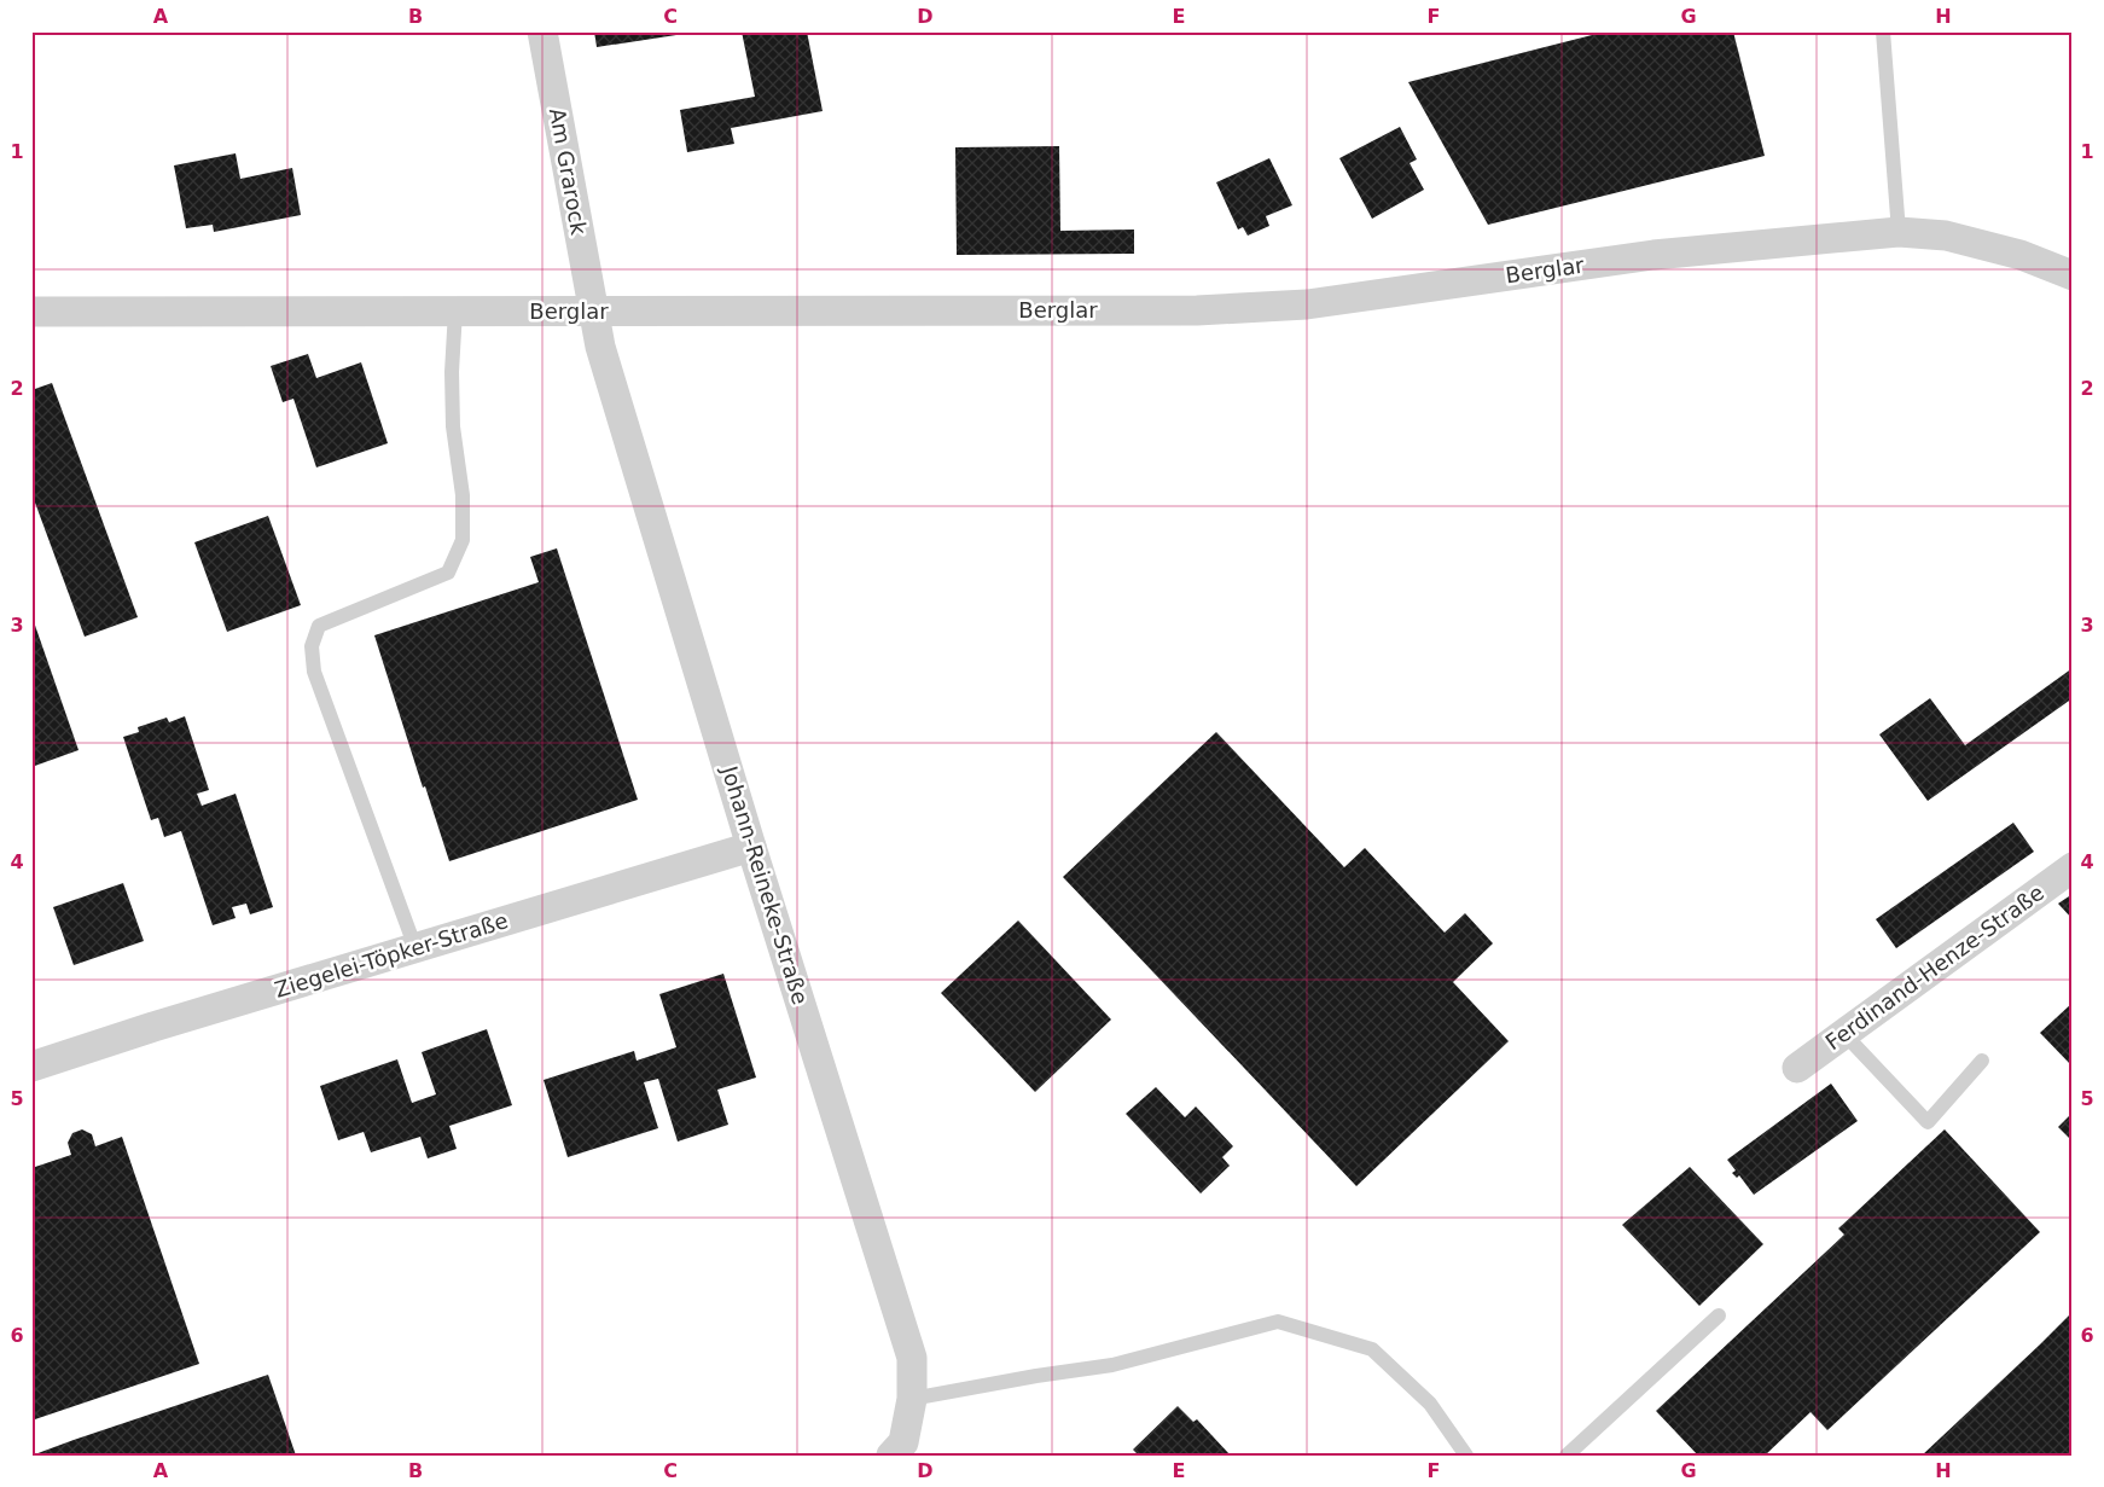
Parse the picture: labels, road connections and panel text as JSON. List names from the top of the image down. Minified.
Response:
{"streets":{"street":["Am Grarock","Berglar","Johann-Reineke-Straße","Ziegelei-Töpker-Straße","Ferdinand-Henze-Straße"]},"crossings":[["Am Grarock","Berglar"],["Am Grarock","Johann-Reineke-Straße"],["Berglar","Johann-Reineke-Straße"],["Johann-Reineke-Straße","Ziegelei-Töpker-Straße"]],"grid":{"columns":["A","B","C","D","E","F","G","H"],"rows":["1","2","3","4","5","6"]}}
